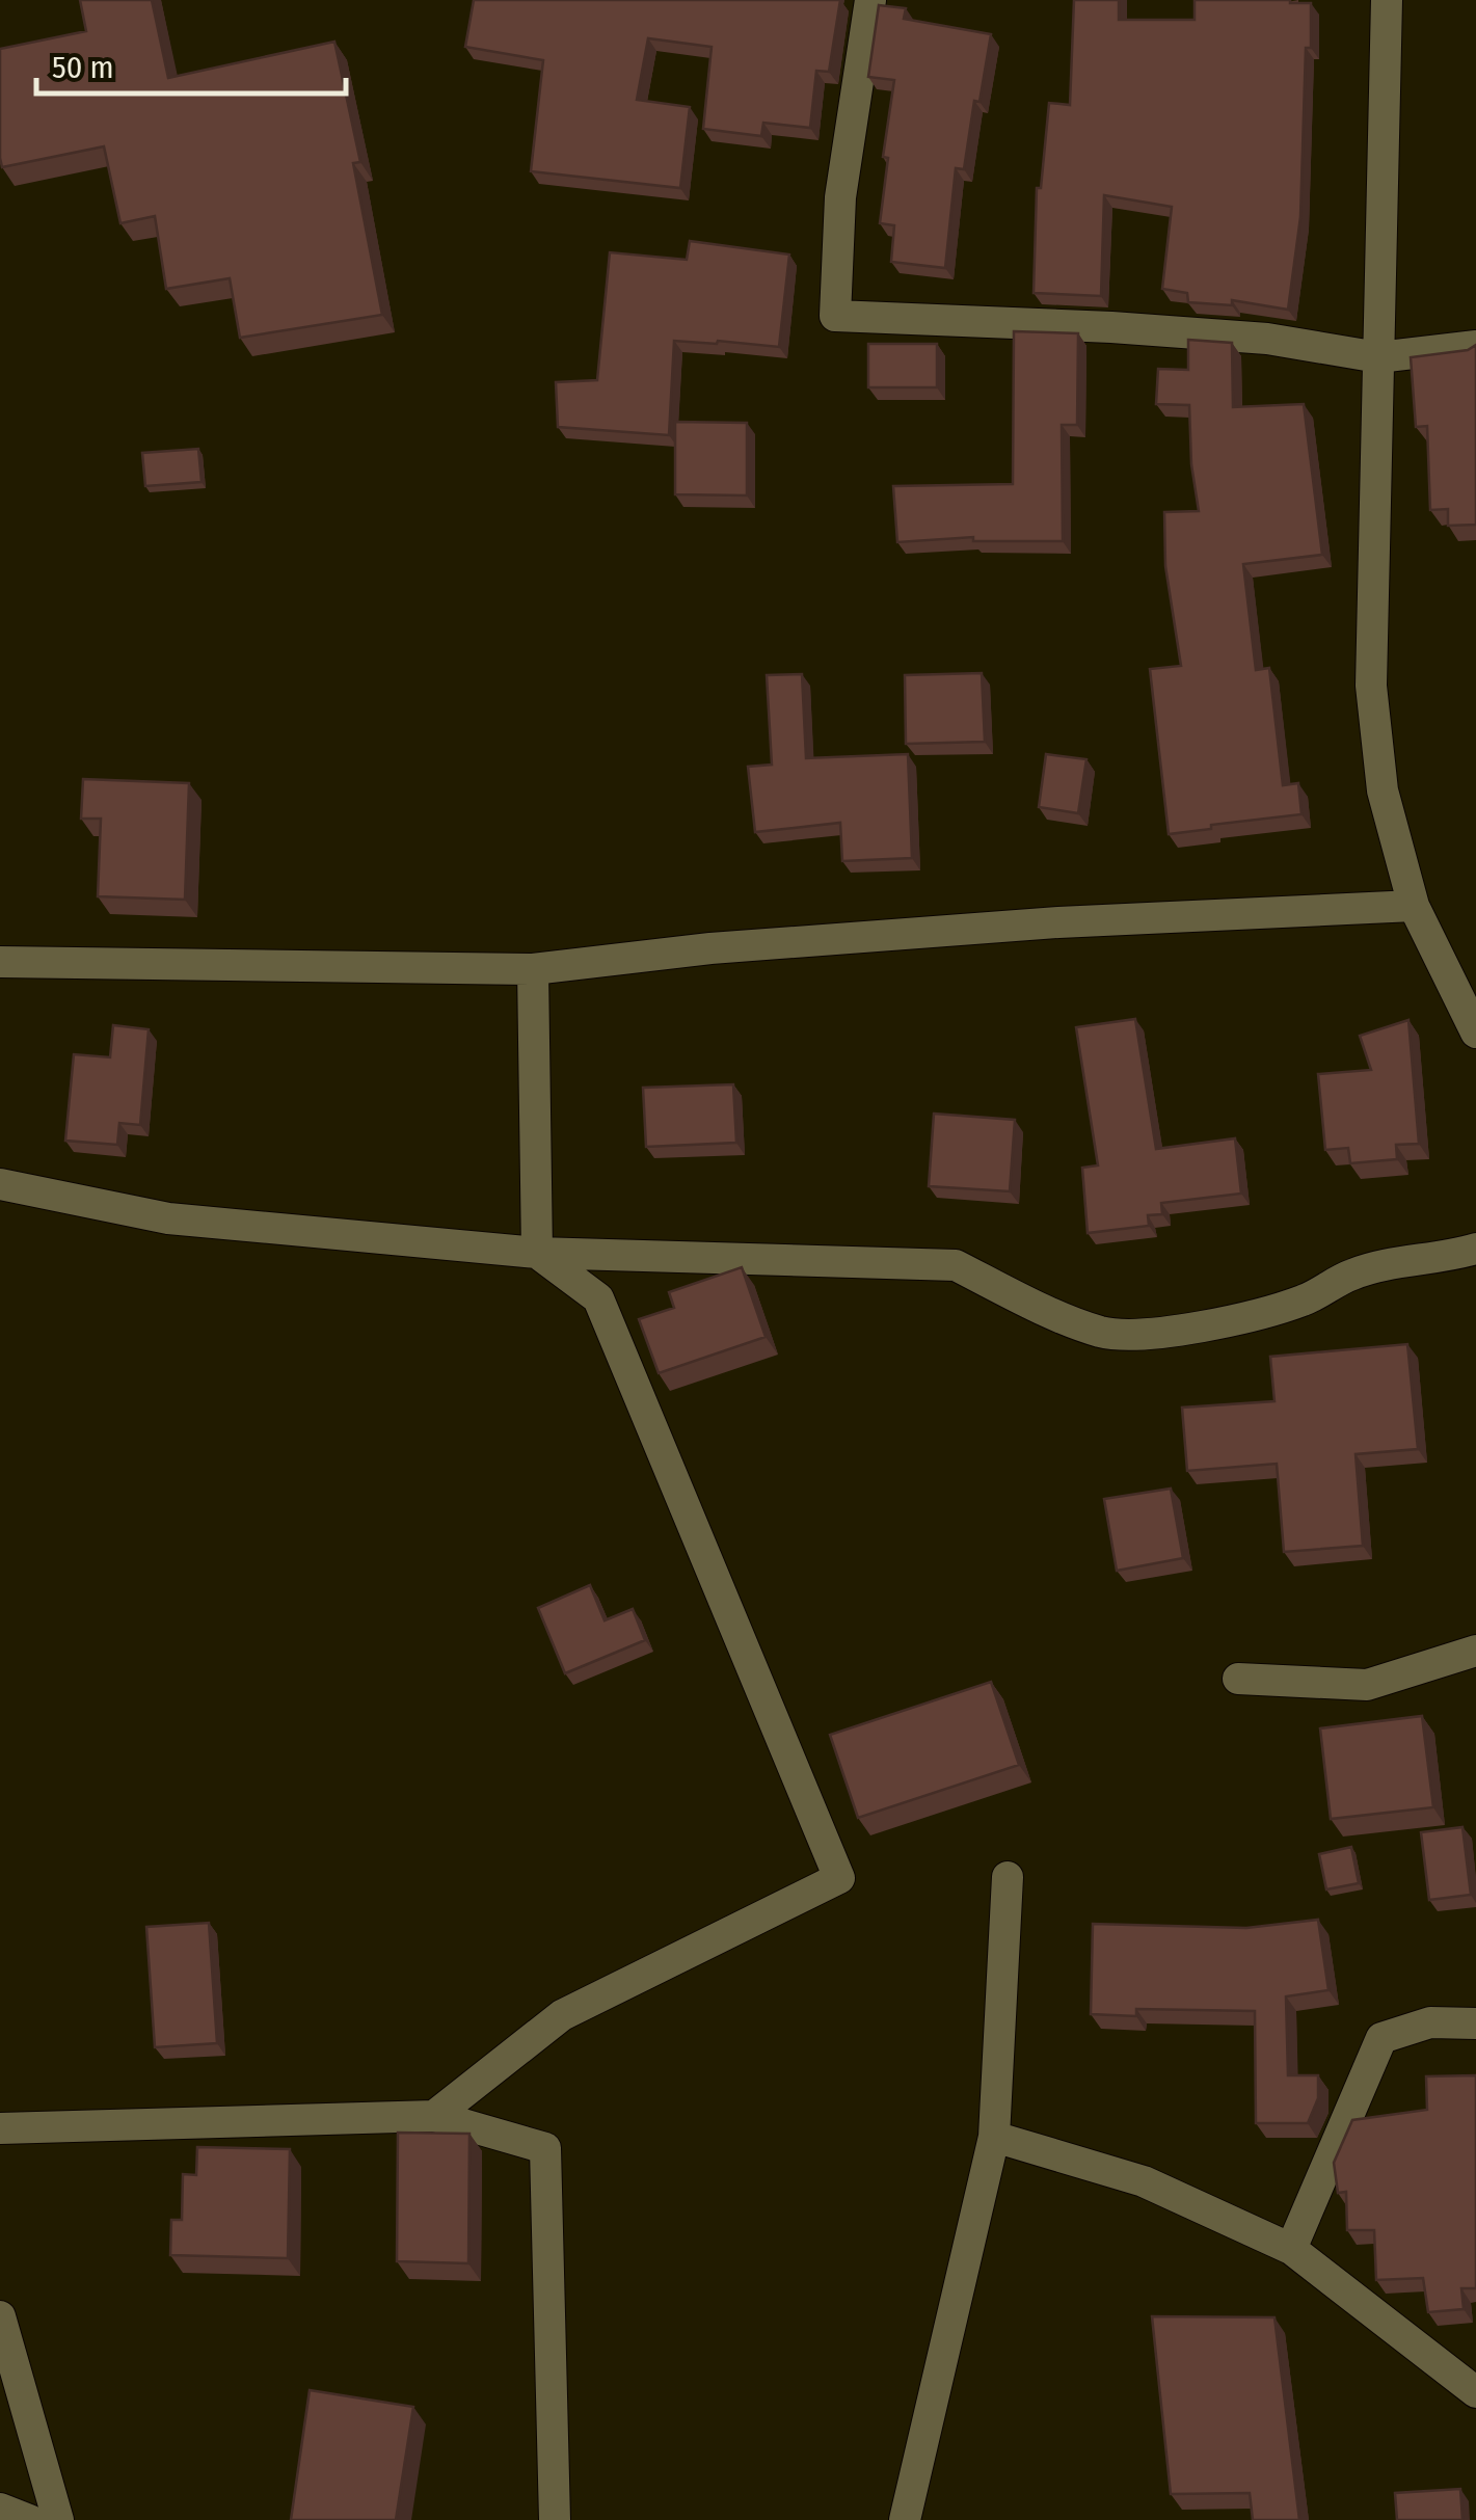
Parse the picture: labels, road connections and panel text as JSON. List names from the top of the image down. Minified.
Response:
{"scale_bar":"50 m"}
